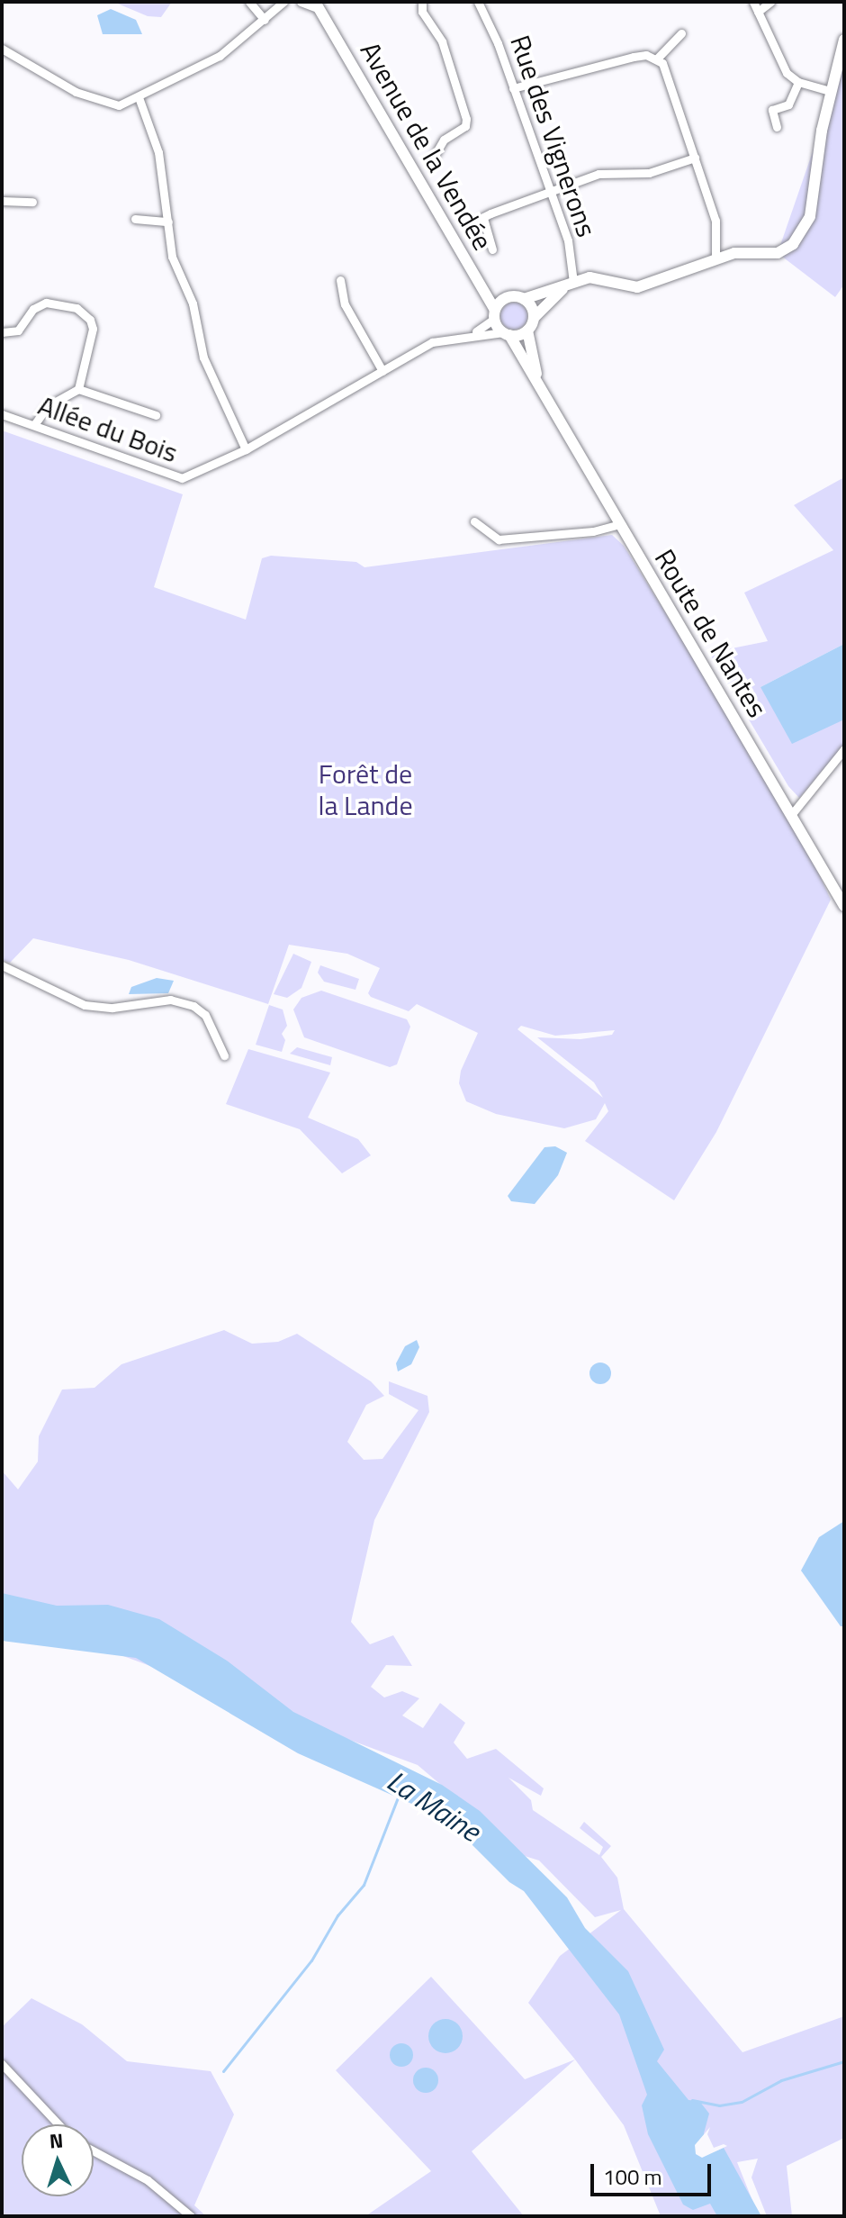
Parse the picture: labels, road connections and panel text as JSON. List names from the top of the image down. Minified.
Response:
{"streets":{"main road":["Avenue de la Vendée","Route de Nantes"],"street":["Rue des Vignerons","Allée du Bois"]},"crossings":[["Avenue de la Vendée","Route de Nantes"]],"water":["La Maine"],"parks":["Forêt de la Lande"],"scale_bar":"100 m","north":"top"}
